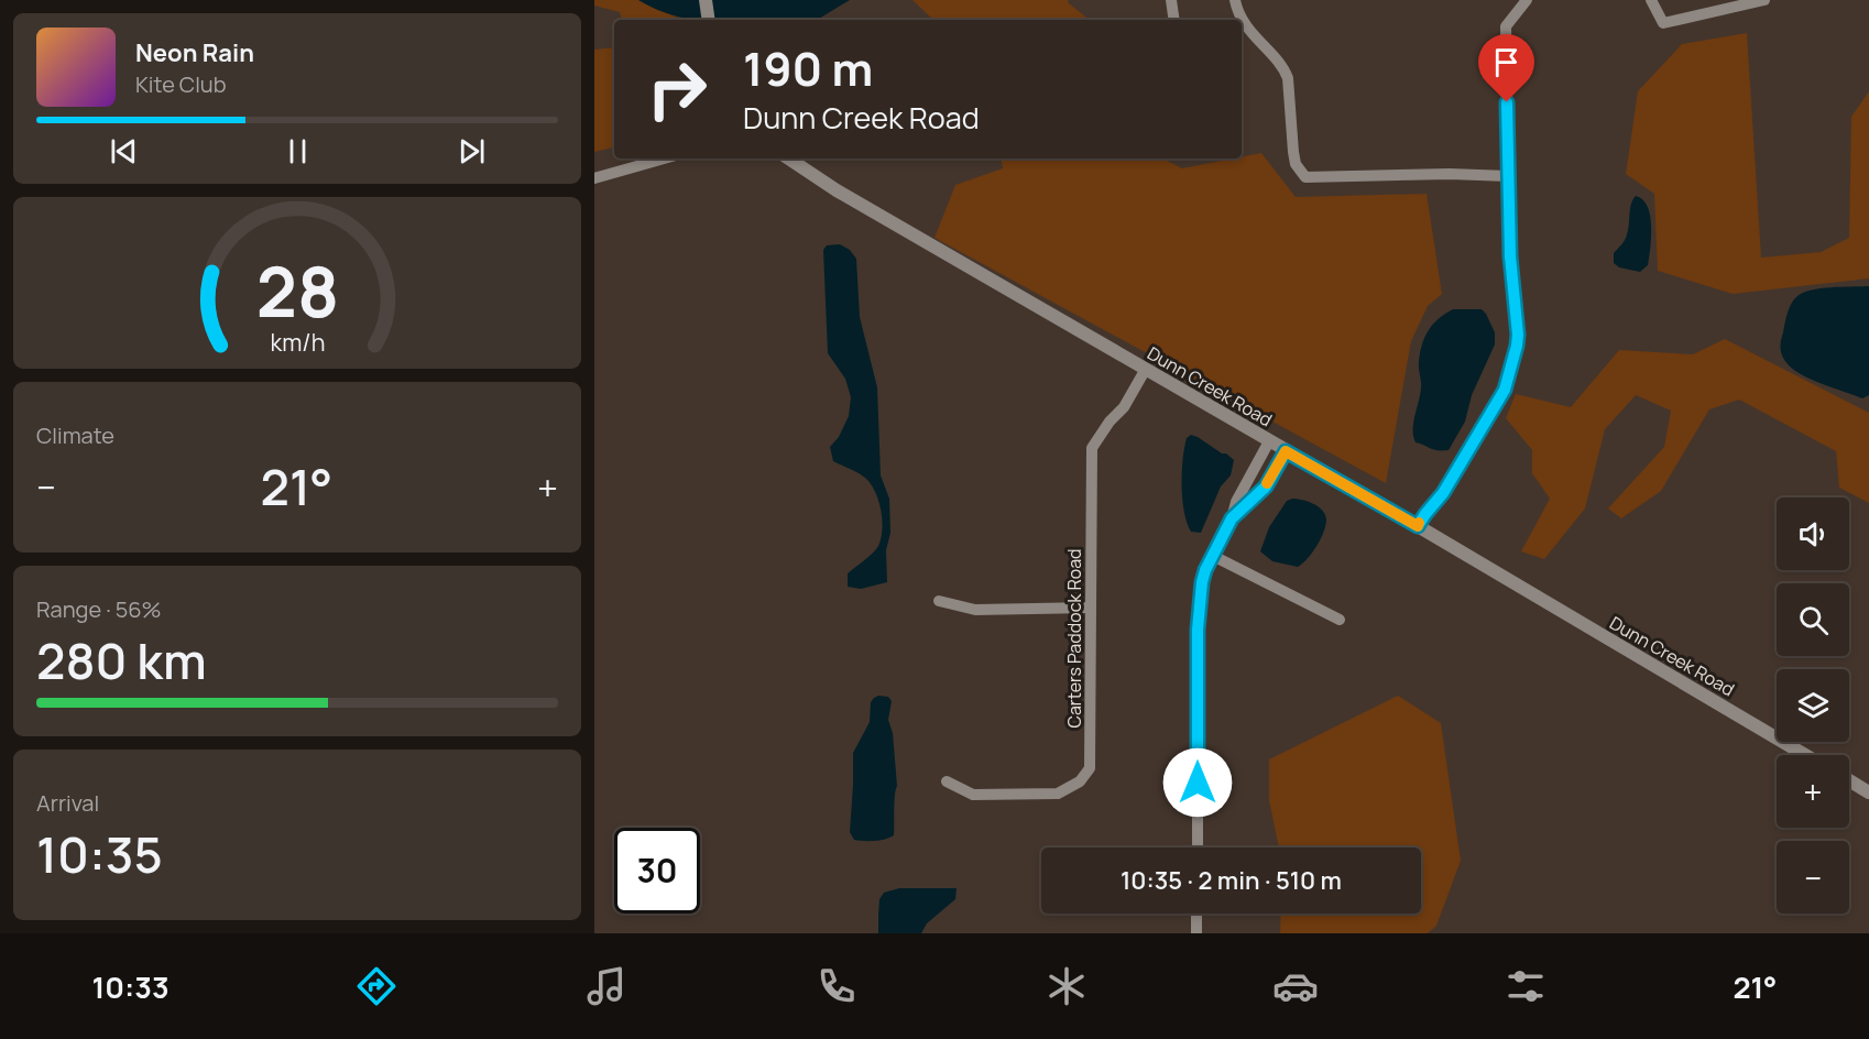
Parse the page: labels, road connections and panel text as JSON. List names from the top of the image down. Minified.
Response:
{"streets":{"street":["Dunn Creek Road","Carters Paddock Road"]},"crossings":[["Dunn Creek Road","Carters Paddock Road"]],"page":{"turn":["190 m","Dunn Creek Road"],"song":["Neon Rain","Kite Club"],"tile":["Climate",["Range · 56%","280 km"],["Arrival","10:35"]],"heat":["−","21°","+"],"map_buttons":["+","−"],"limit":"30","trip":"10:35 · 2 min · 510 m","tabs":["10:33","21°"],"gauge":["28","km/h"]}}
